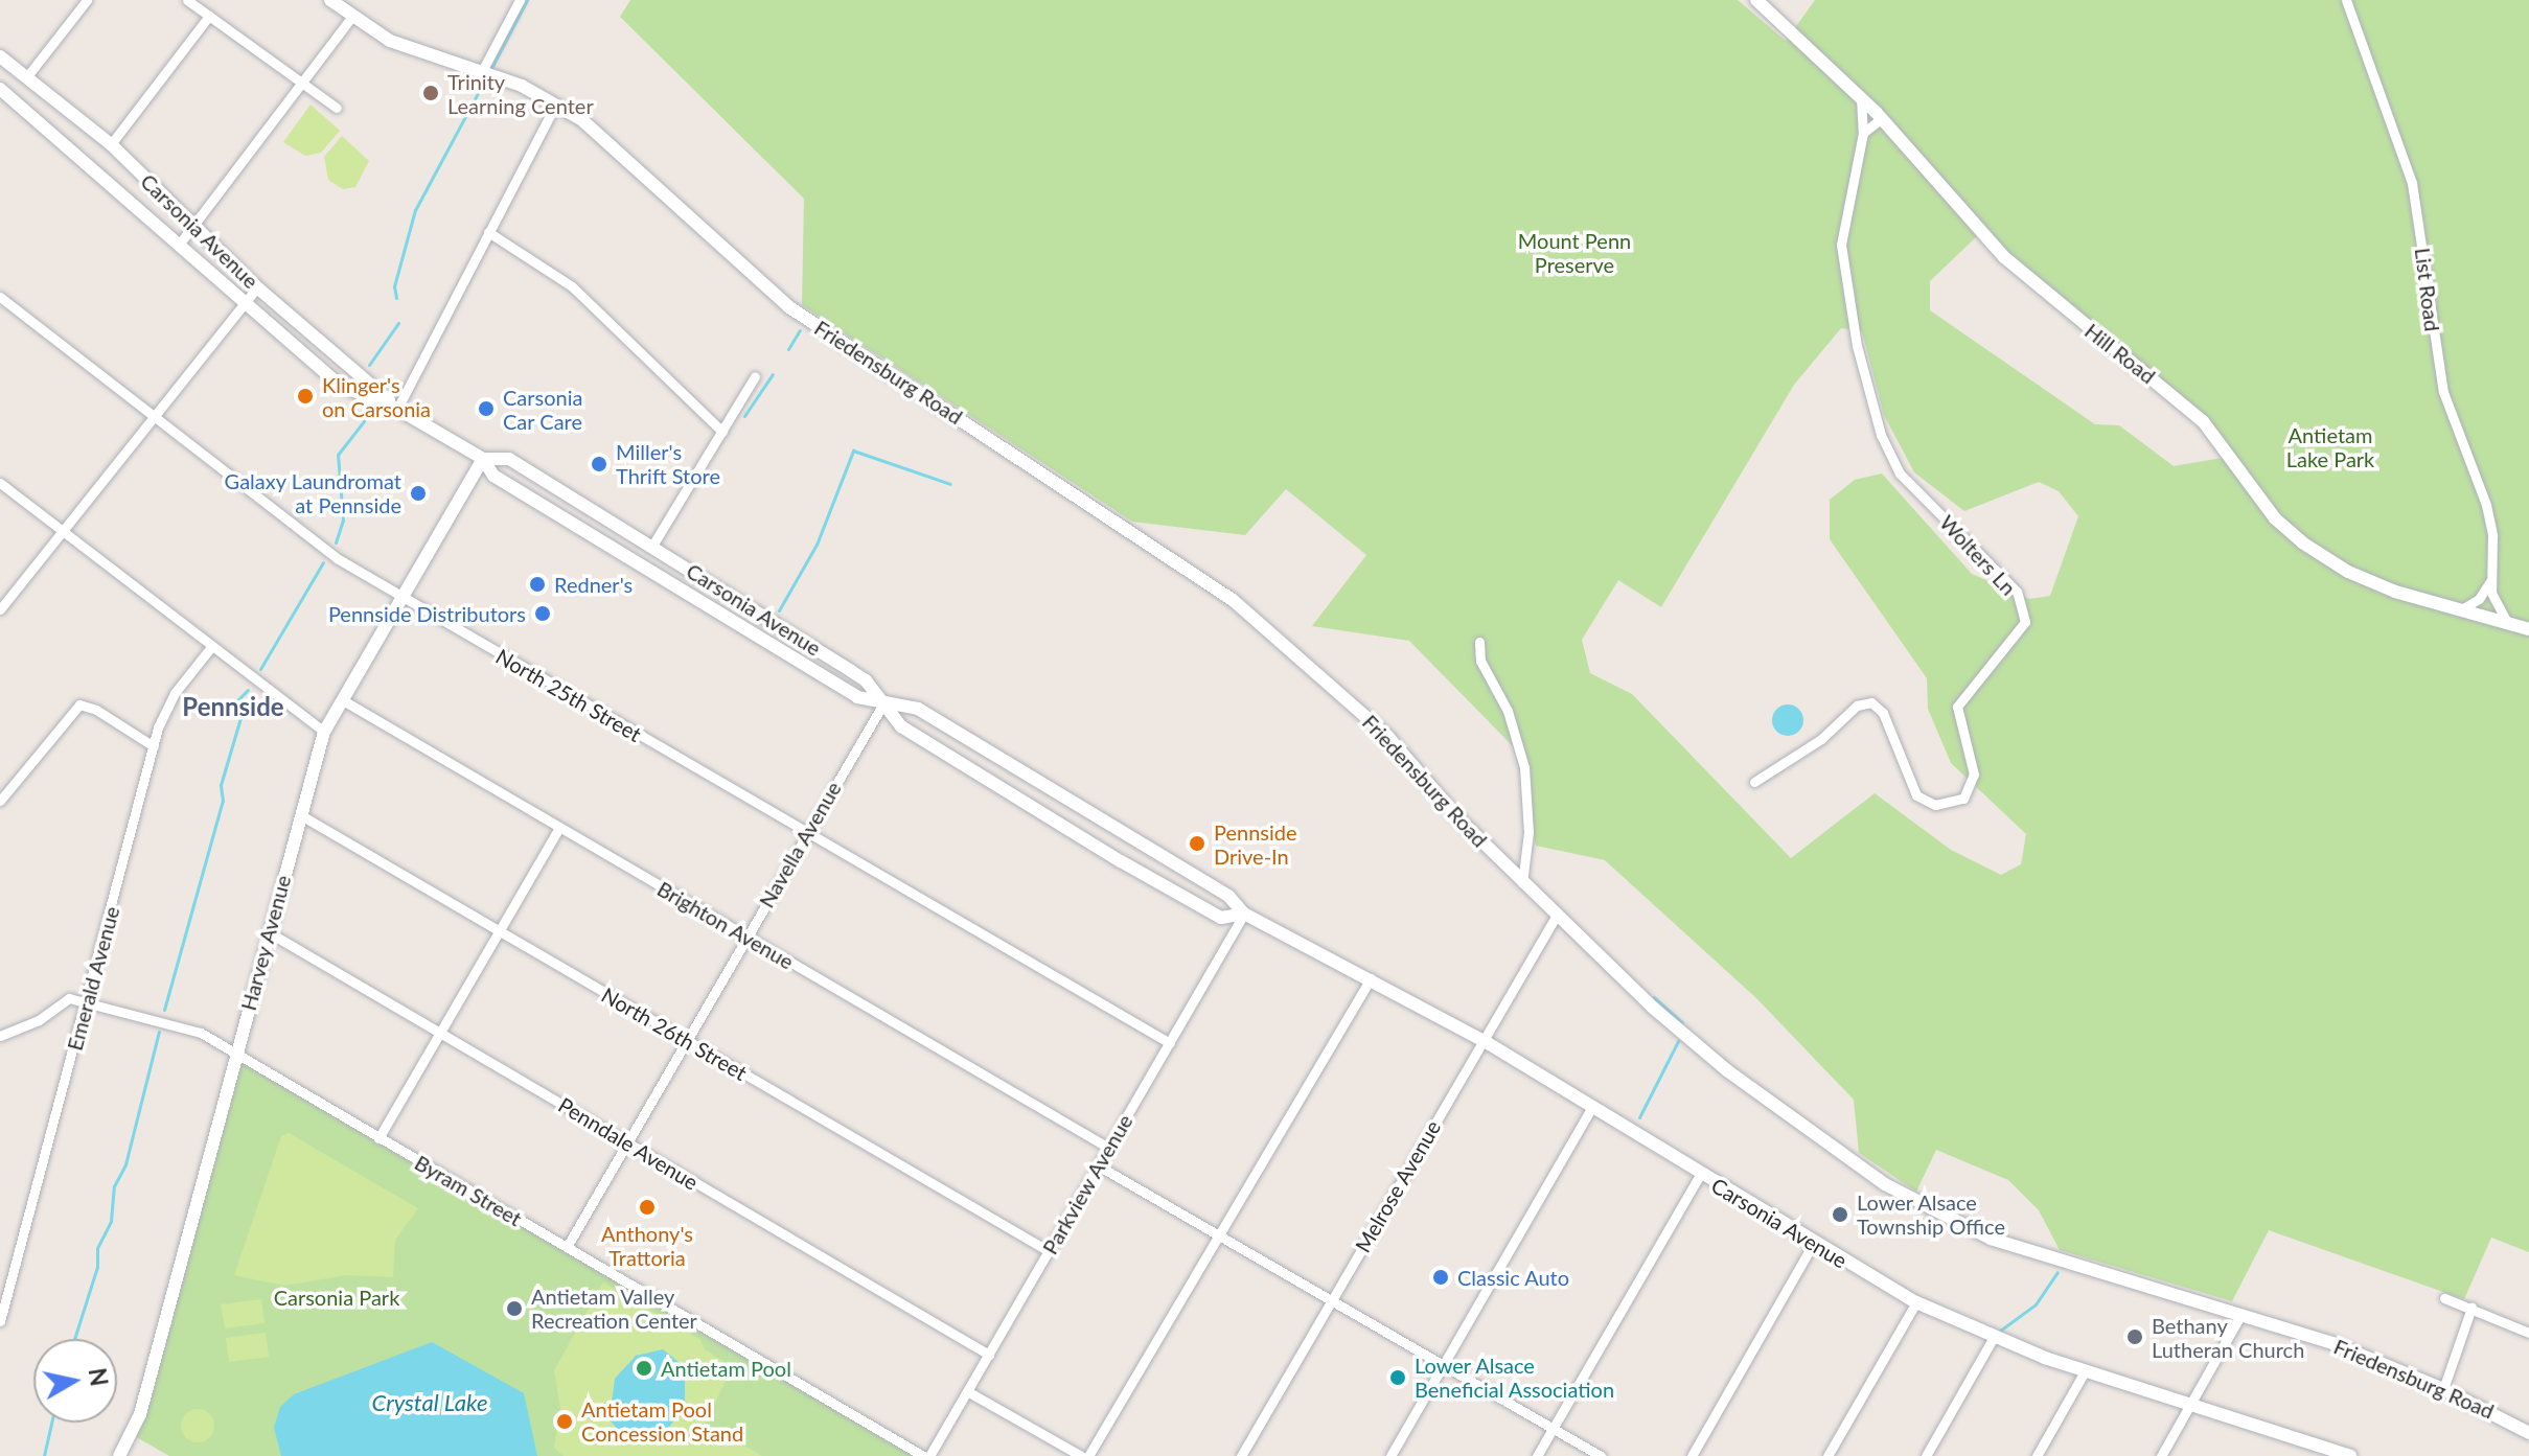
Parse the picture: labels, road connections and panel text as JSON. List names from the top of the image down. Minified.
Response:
{"streets":{"street":["Carsonia Avenue","List Road","Hill Road","Friedensburg Road","Wolters Ln","North 25th Street","Navella Avenue","Brighton Avenue","Harvey Avenue","Emerald Avenue","North 26th Street","Penndale Avenue","Parkview Avenue","Melrose Avenue","Byram Street"]},"crossings":[["Carsonia Avenue","Navella Avenue"],["Carsonia Avenue","Harvey Avenue"],["Carsonia Avenue","Parkview Avenue"],["Carsonia Avenue","Melrose Avenue"],["List Road","Hill Road"],["Friedensburg Road","Melrose Avenue"],["North 25th Street","Navella Avenue"],["North 25th Street","Harvey Avenue"],["North 25th Street","Parkview Avenue"],["Navella Avenue","Brighton Avenue"],["Navella Avenue","North 26th Street"],["Navella Avenue","Penndale Avenue"],["Navella Avenue","Byram Street"],["Brighton Avenue","Harvey Avenue"],["Brighton Avenue","Parkview Avenue"],["Harvey Avenue","North 26th Street"],["Harvey Avenue","Penndale Avenue"],["Harvey Avenue","Byram Street"],["Emerald Avenue","Byram Street"],["North 26th Street","Parkview Avenue"],["Penndale Avenue","Parkview Avenue"]],"districts":["Pennside"],"water":["Crystal Lake"],"parks":["Mount Penn Preserve","Antietam Lake Park","Carsonia Park"],"places":["Trinity Learning Center","Klinger's on Carsonia","Carsonia Car Care","Miller's Thrift Store","Galaxy Laundromat at Pennside","Redner's","Pennside Distributors","Pennside Drive-In","Anthony's Trattoria","Lower Alsace Township Office","Classic Auto","Antietam Valley Recreation Center","Bethany Lutheran Church","Antietam Pool","Lower Alsace Beneficial Association","Antietam Pool Concession Stand"],"north":"right"}
